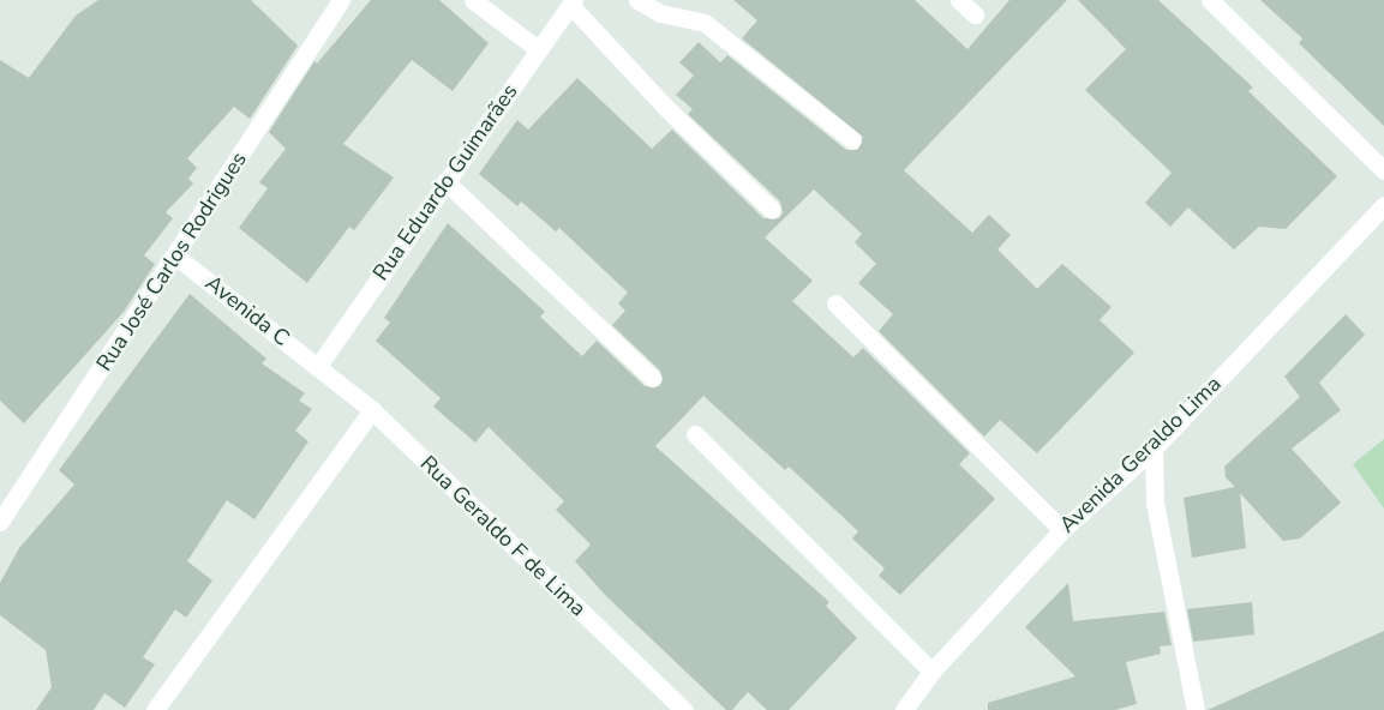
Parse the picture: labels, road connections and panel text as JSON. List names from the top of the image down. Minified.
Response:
{"streets":{"street":["Rua Eduardo Guimarães","Rua José Carlos Rodrigues","Avenida C","Avenida Geraldo Lima","Rua Geraldo F de Lima"]},"crossings":[["Rua Eduardo Guimarães","Avenida C"],["Rua Eduardo Guimarães","Rua Geraldo F de Lima"],["Rua José Carlos Rodrigues","Avenida C"],["Avenida C","Rua Geraldo F de Lima"]]}
